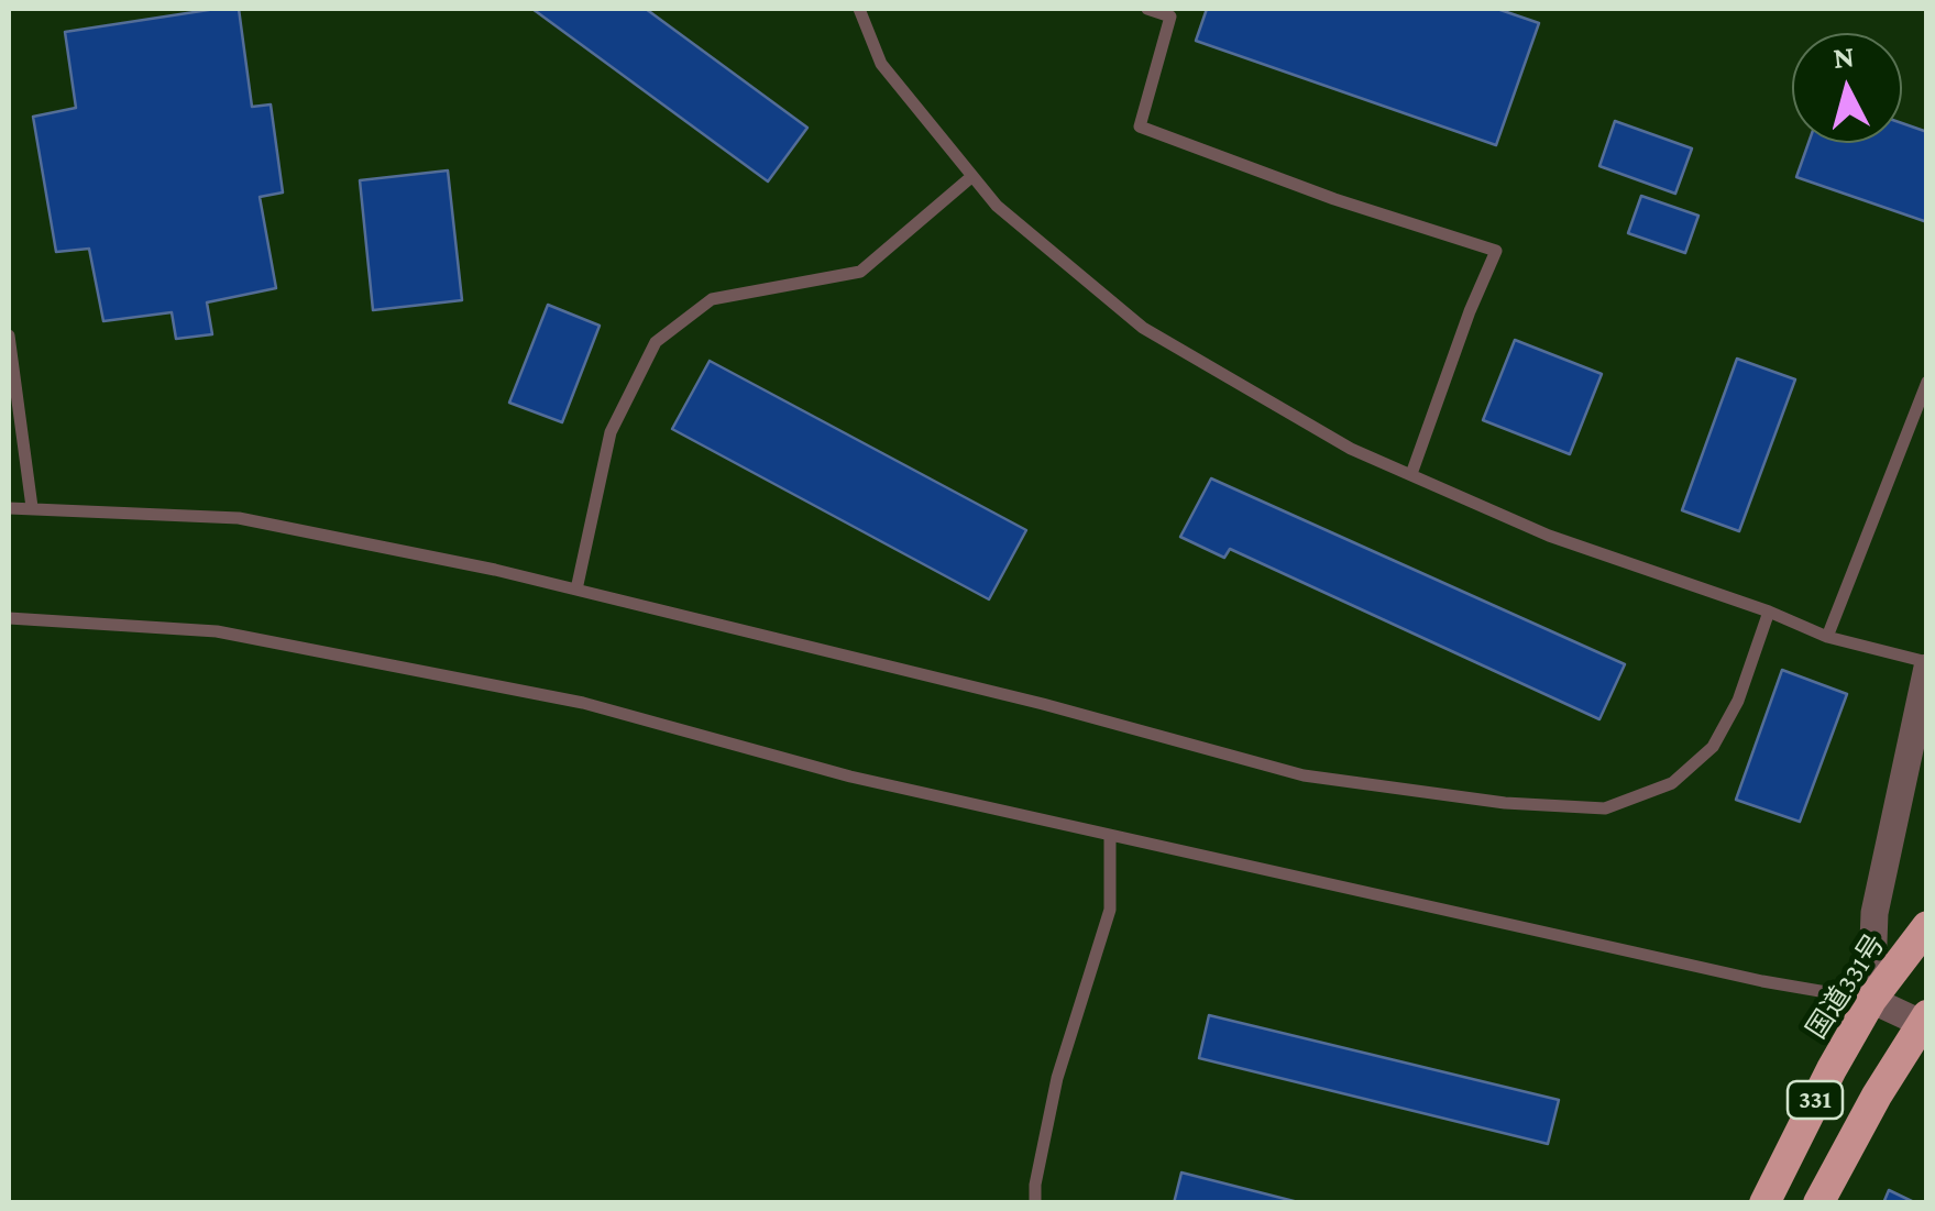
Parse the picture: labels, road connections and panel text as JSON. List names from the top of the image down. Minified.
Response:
{"streets":{"highway":["国道331号","331"]},"north":"top"}
